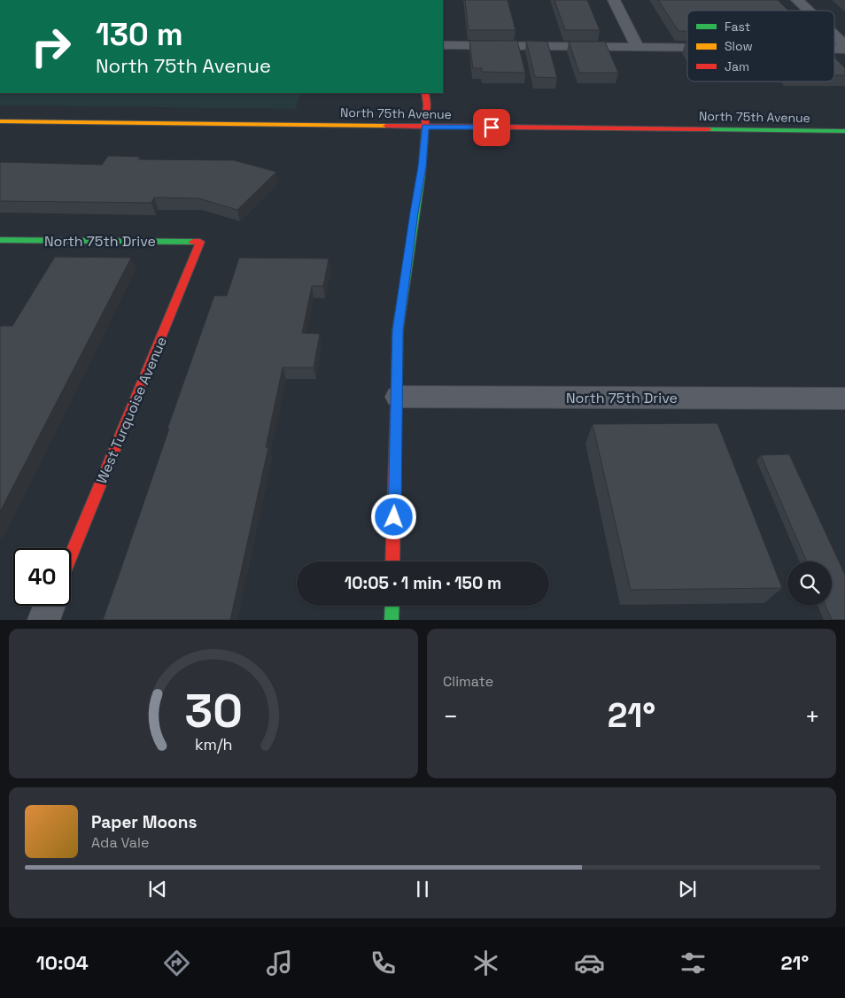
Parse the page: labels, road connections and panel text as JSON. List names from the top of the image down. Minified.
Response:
{"streets":{"street":["North 75th Avenue","North 75th Drive","West Turquoise Avenue"]},"crossings":[["North 75th Drive","West Turquoise Avenue"]],"legend":["Fast","Slow","Jam"],"page":{"turn":["130 m","North 75th Avenue"],"limit":"40","trip":"10:05 · 1 min · 150 m","tile":"Climate","heat":["−","21°","+"],"song":["Paper Moons","Ada Vale"],"tabs":["10:04","21°"],"gauge":["30","km/h"]}}
